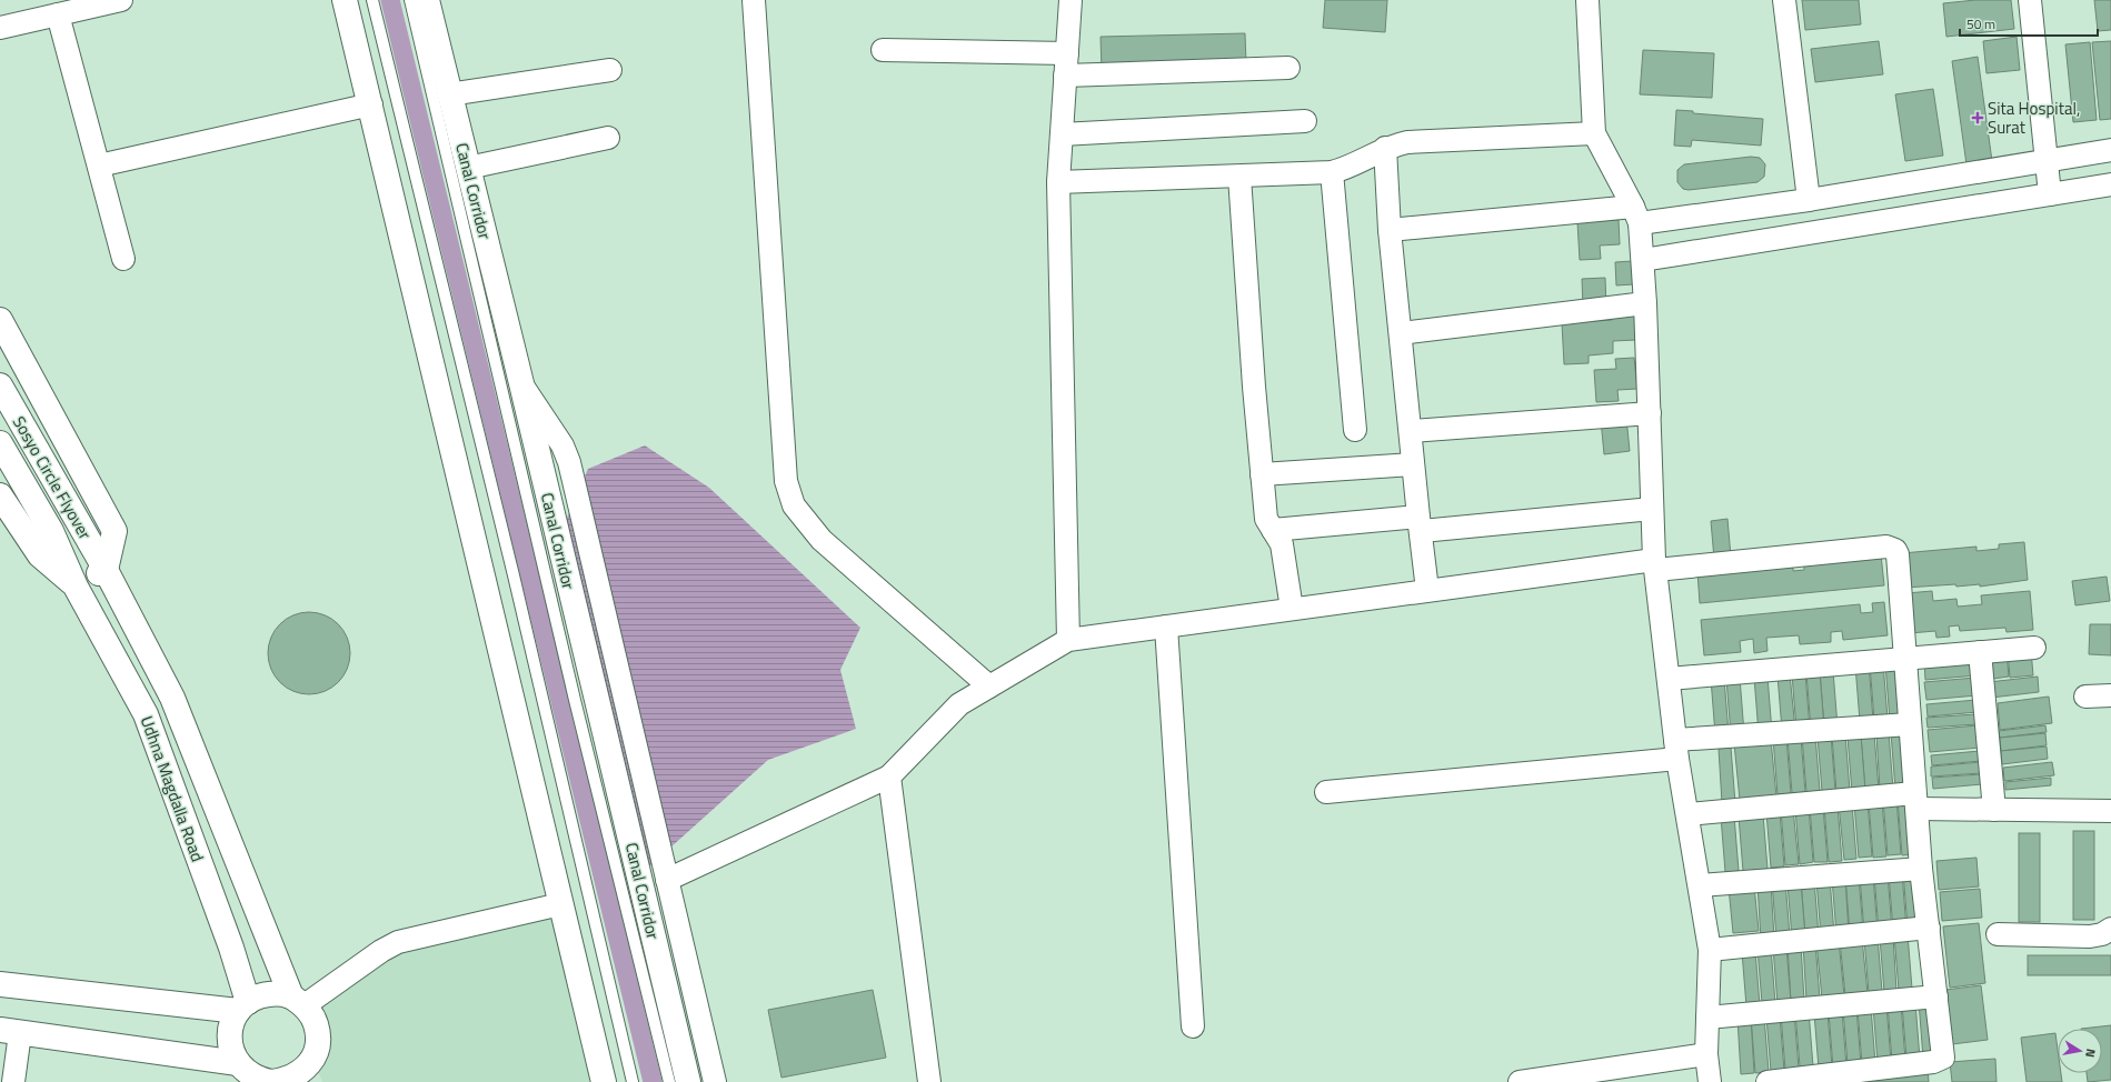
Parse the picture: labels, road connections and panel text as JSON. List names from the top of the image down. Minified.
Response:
{"streets":{"street":["Canal Corridor","Sosyo Circle Flyover","Udhna Magdalla Road"]},"crossings":[["Sosyo Circle Flyover","Udhna Magdalla Road"]],"places":{"health":["Sita Hospital, Surat"]},"scale_bar":"50 m","north":"right"}
